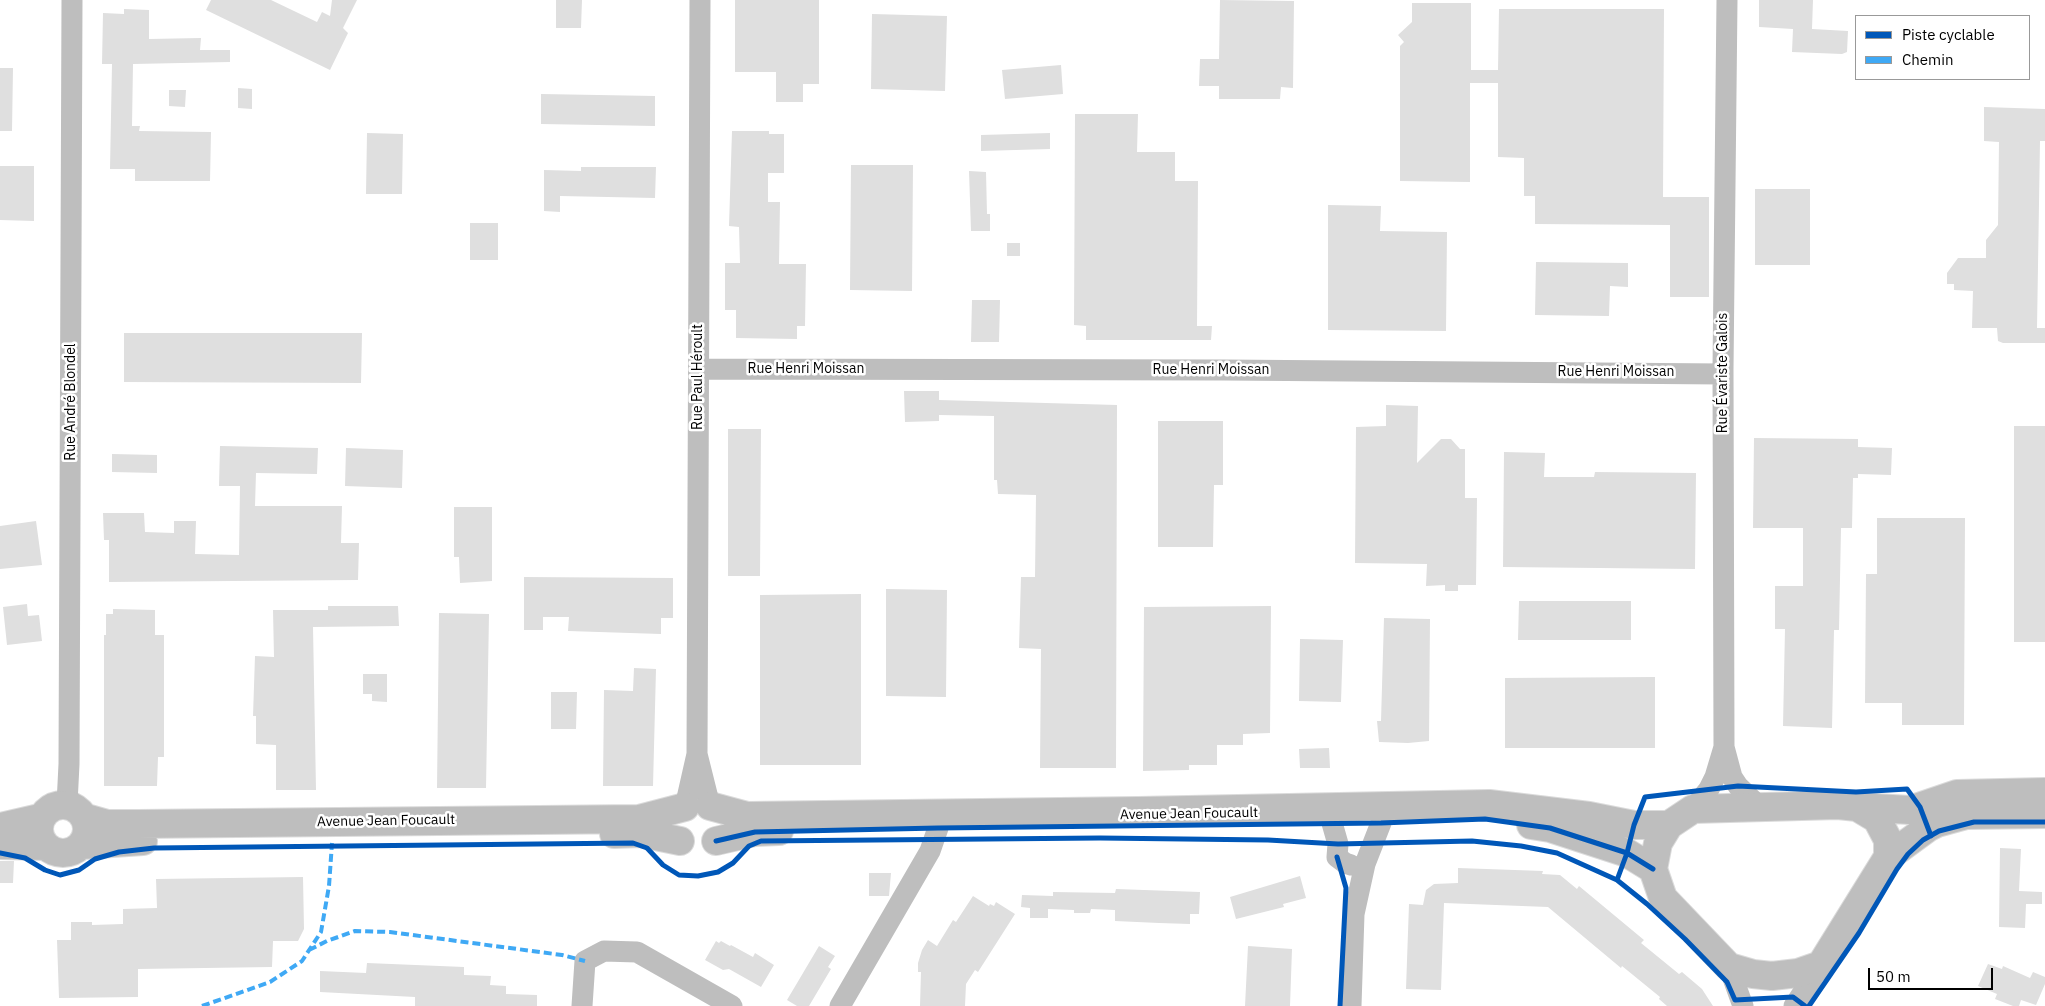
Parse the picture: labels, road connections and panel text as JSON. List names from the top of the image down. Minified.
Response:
{"streets":{"main road":["Avenue Jean Foucault"],"street":["Rue Henri Moissan","Rue Évariste Galois","Rue Paul Héroult","Rue André Blondel"]},"crossings":[["Rue Henri Moissan","Rue Évariste Galois"],["Rue Henri Moissan","Rue Paul Héroult"],["Rue Paul Héroult","Avenue Jean Foucault"],["Rue André Blondel","Avenue Jean Foucault"]],"legend":["Piste cyclable","Chemin"],"scale_bar":"50 m"}
